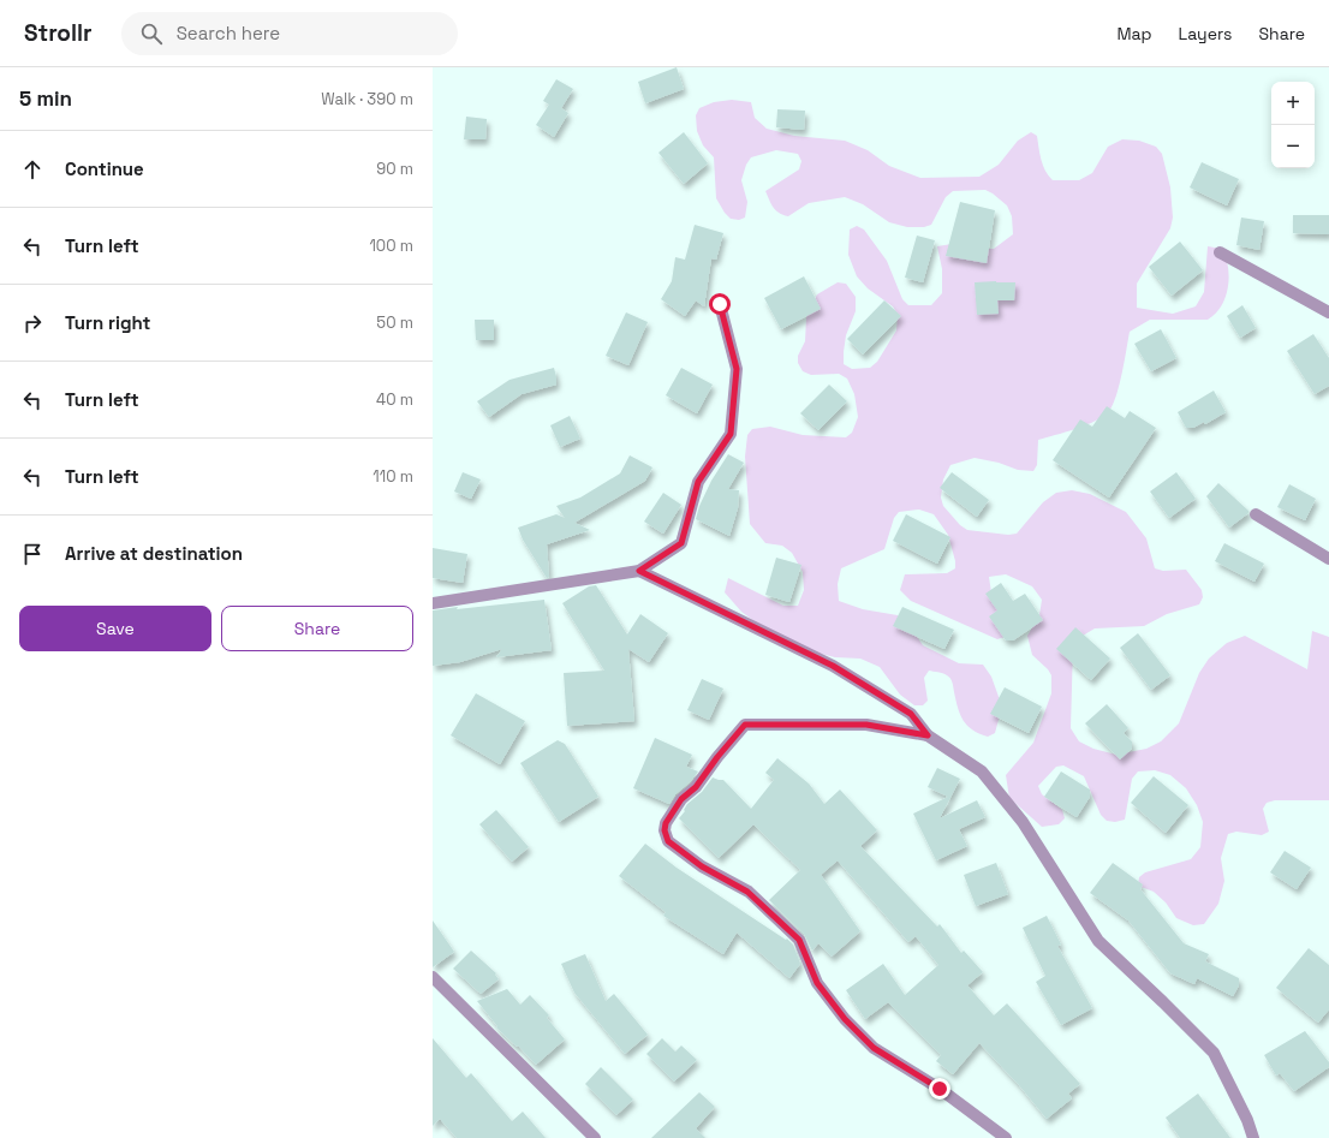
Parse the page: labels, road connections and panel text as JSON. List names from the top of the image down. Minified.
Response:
{"page":{"header":"Strollr","search":"Search here","nav":["Map","Layers","Share"],"heading":["5 min","Walk · 390 m"],"map_buttons":["+","−"],"list":[["Continue","90 m"],["Turn left","100 m"],["Turn right","50 m"],["Turn left","40 m"],["Turn left","110 m"],"Arrive at destination"],"buttons":["Save","Share"]}}
